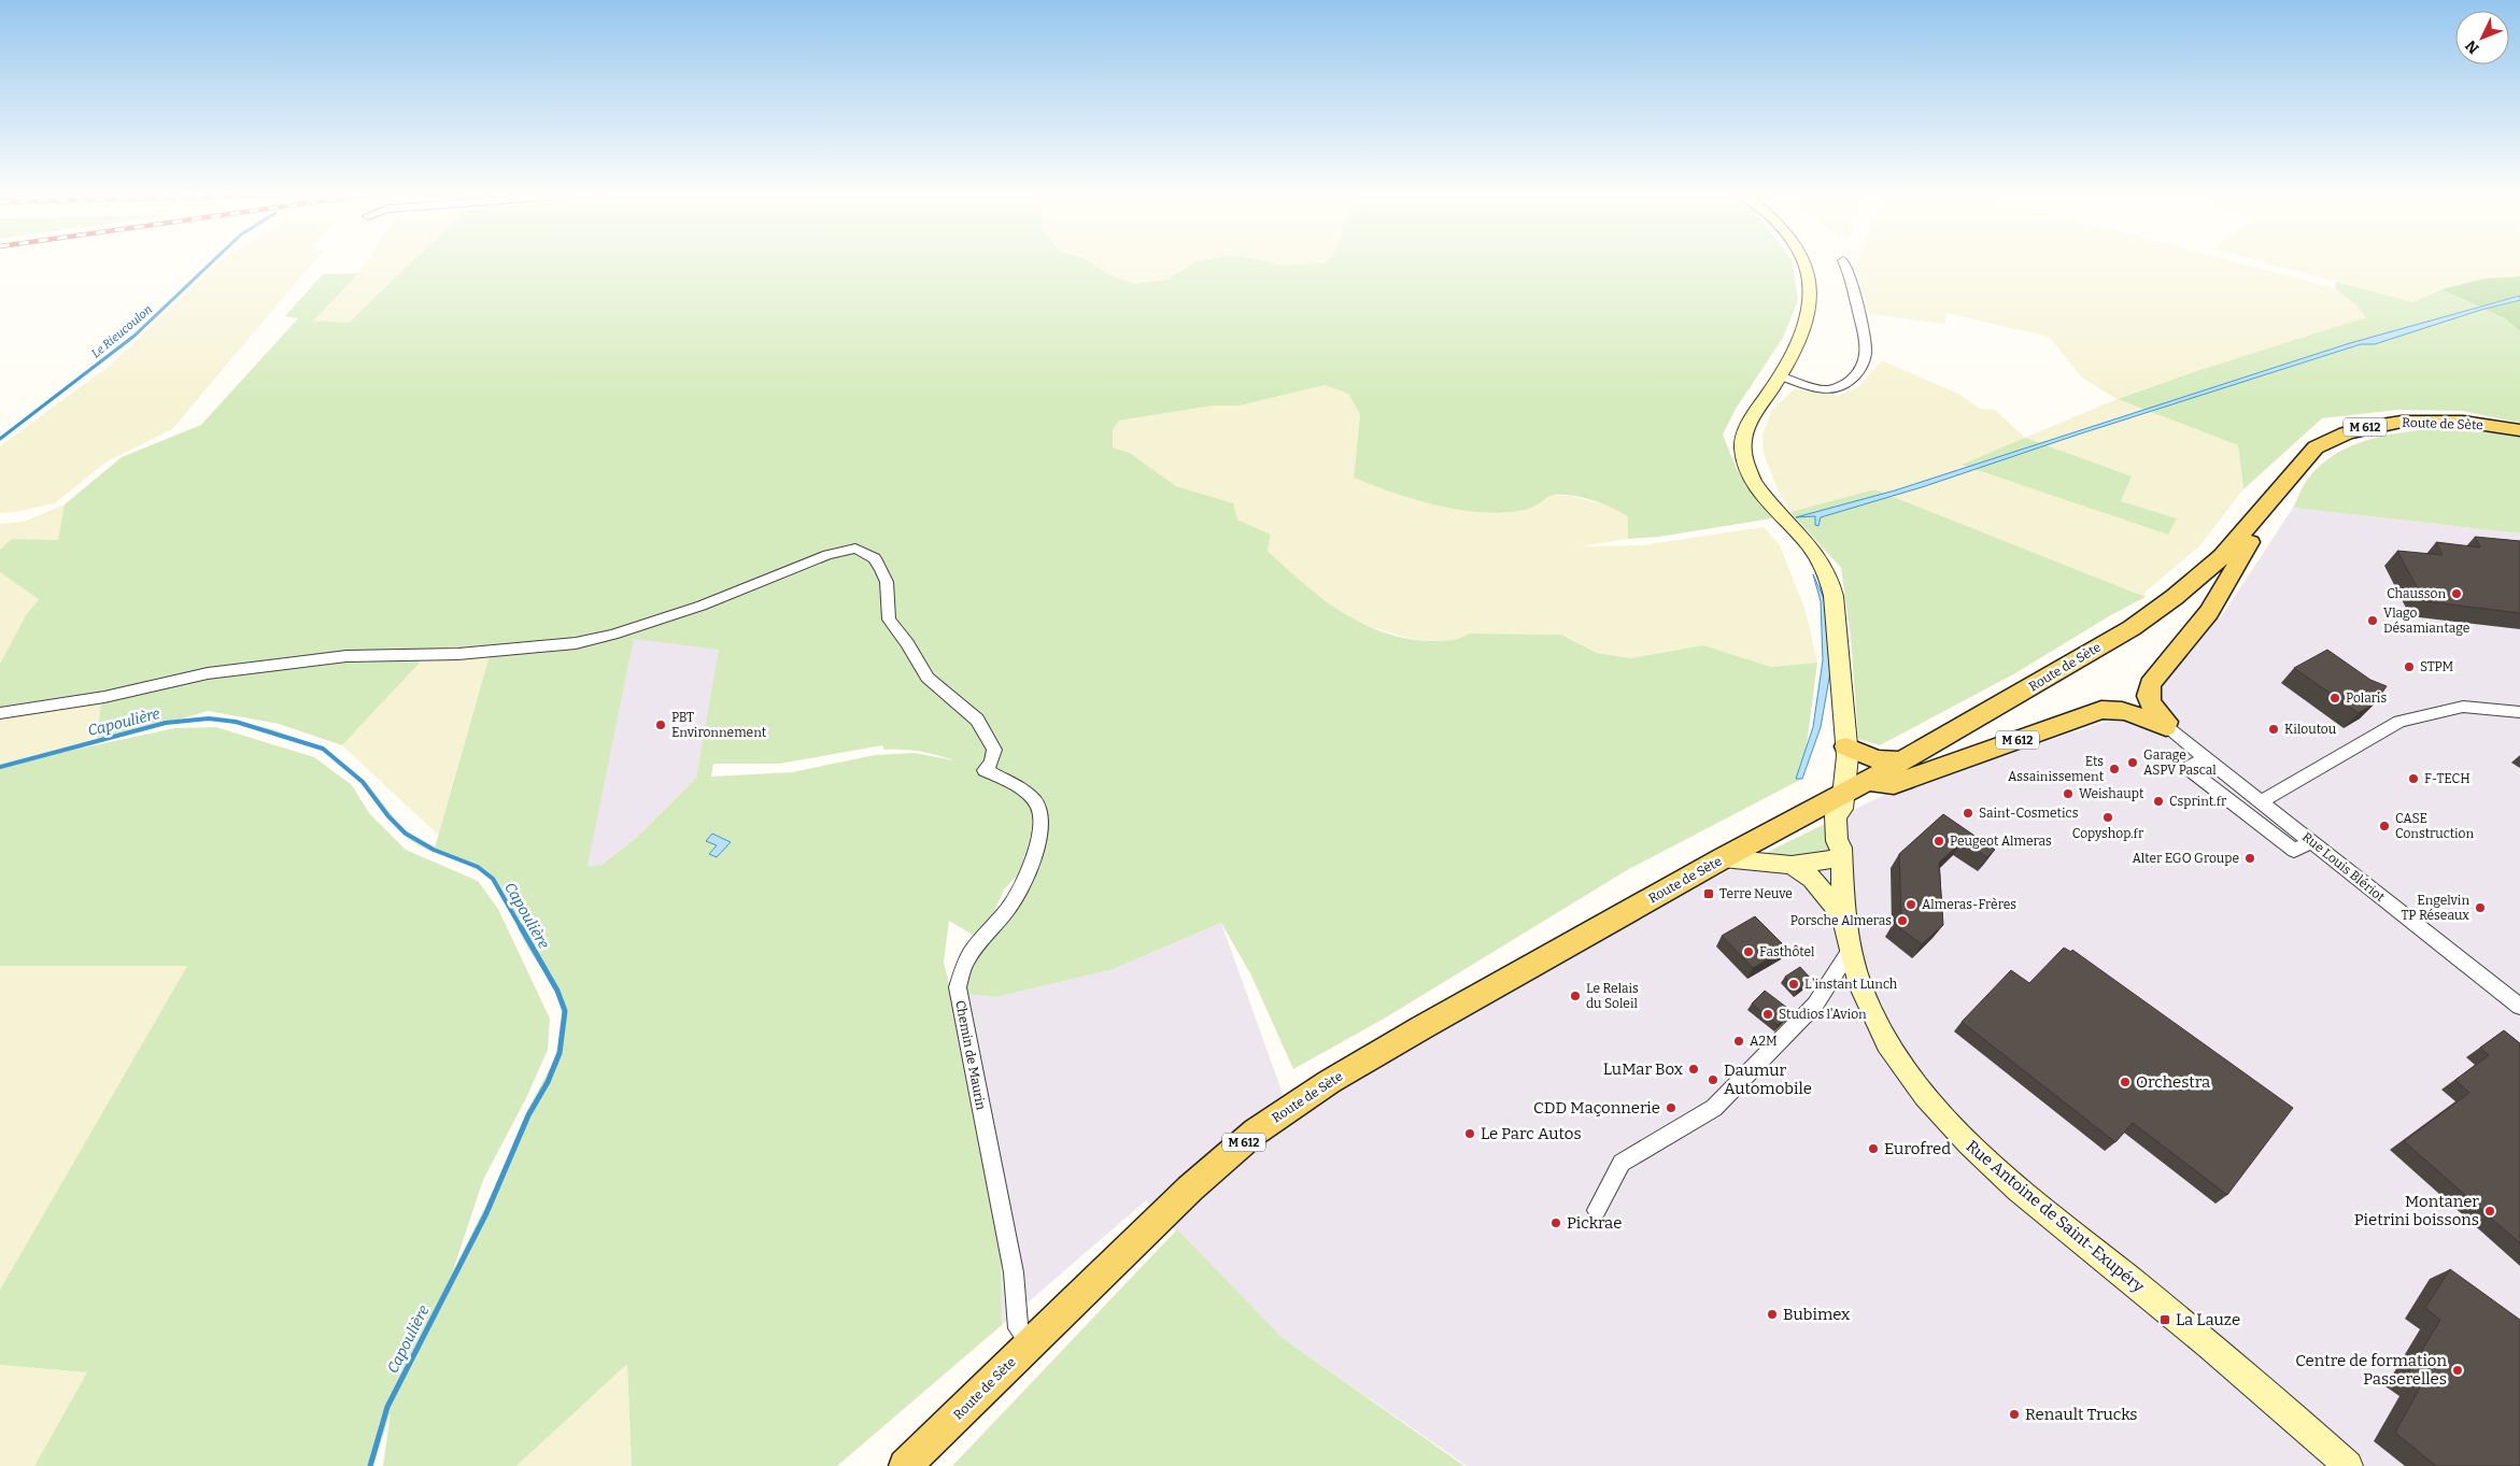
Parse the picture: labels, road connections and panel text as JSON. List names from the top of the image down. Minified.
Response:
{"streets":{"main road":["Route de Sète","M 612"],"street":["Rue Louis Blériot","Chemin de Maurin","Rue Antoine de Saint-Exupéry"]},"crossings":[["Route de Sète","M 612"],["Route de Sète","Chemin de Maurin"],["Route de Sète","Rue Antoine de Saint-Exupéry"],["M 612","Rue Louis Blériot"]],"water":["Le Rieucoulon","Capoulière"],"places":{"other":["Chausson","Vlago Désamiantage","STPM","Polaris","PBT Environnement","Kiloutou","Garage ASPV Pascal","Ets Assainissement","F-TECH","Weishaupt","Csprint.fr","Saint-Cosmetics","Copyshop.fr","CASE Construction","Peugeot Almeras","Alter EGO Groupe","Almeras-Frères","Engelvin TP Réseaux","Porsche Almeras","Fasthôtel","L'instant Lunch","Le Relais du Soleil","Studios l'Avion","A2M","LuMar Box","Daumur Automobile","Orchestra","CDD Maçonnerie","Le Parc Autos","Eurofred","Montaner Pietrini boissons","Pickrae","Bubimex","Centre de formation Passerelles","Renault Trucks"],"transit":["Terre Neuve","La Lauze"]},"north":"bottom left"}
